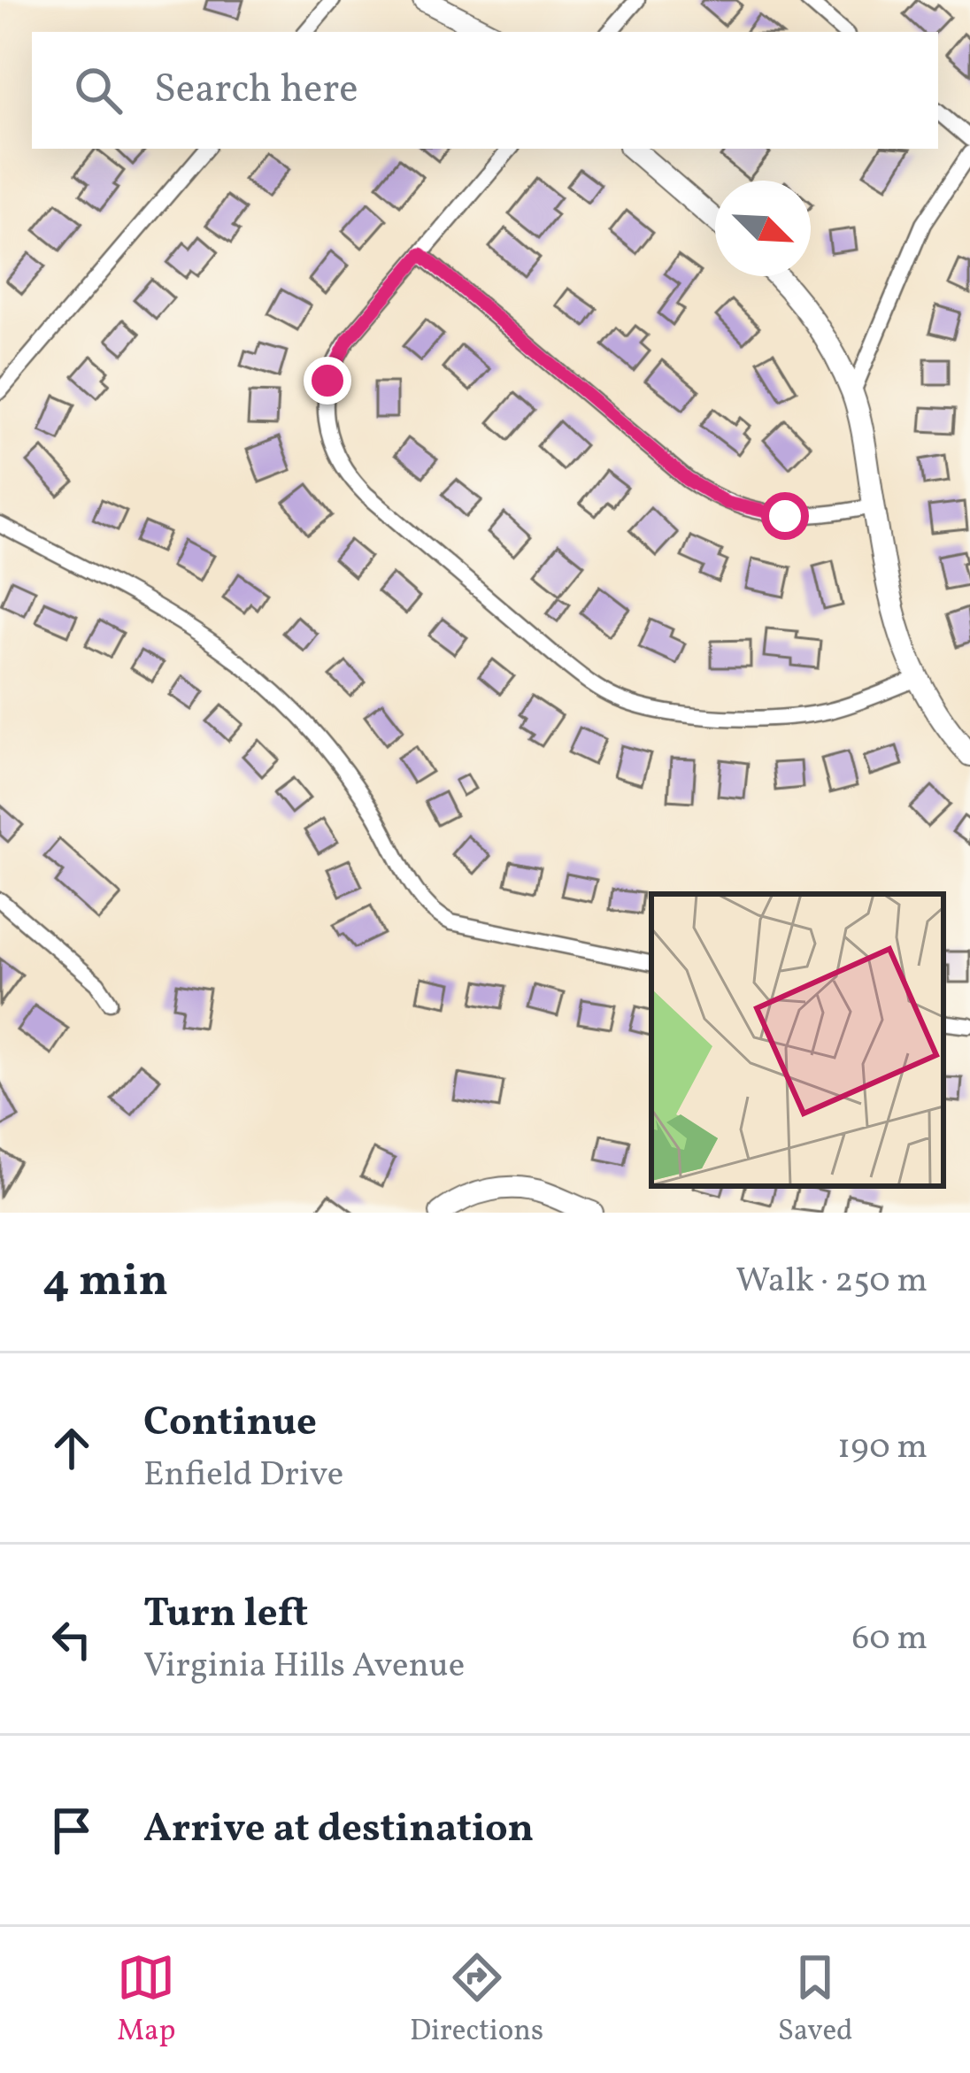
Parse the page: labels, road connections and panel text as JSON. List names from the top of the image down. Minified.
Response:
{"north":"bottom right","page":{"search":"Search here","heading":["4 min","Walk · 250 m"],"list":[["Continue","Enfield Drive","190 m"],["Turn left","Virginia Hills Avenue","60 m"],"Arrive at destination"],"nav":["Map","Directions","Saved"]}}
